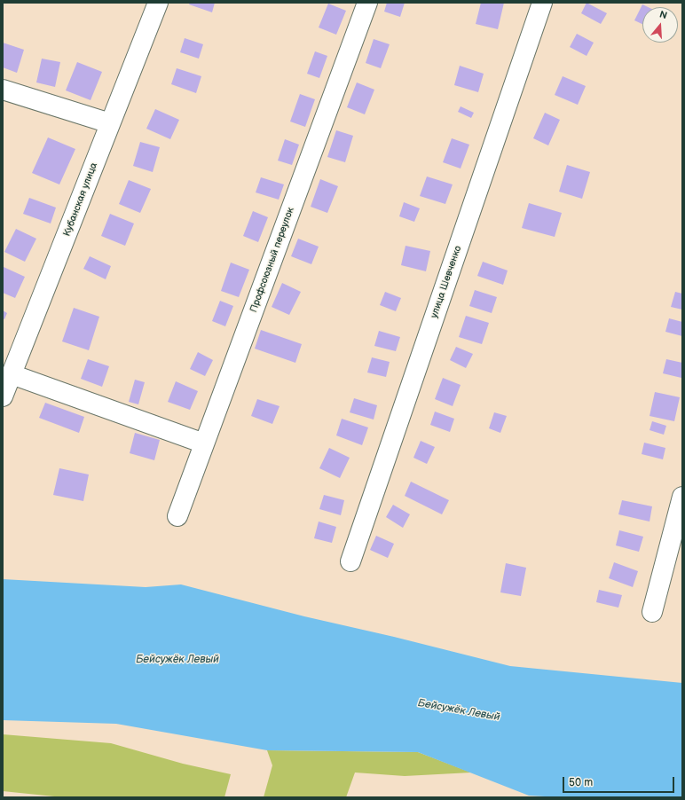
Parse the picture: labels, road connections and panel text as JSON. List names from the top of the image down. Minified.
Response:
{"streets":{"street":["Кубанская улица","Профсоюзный переулок","улица Шевченко"]},"water":["Бейсужёк Левый"],"scale_bar":"50 m","north":"top"}
